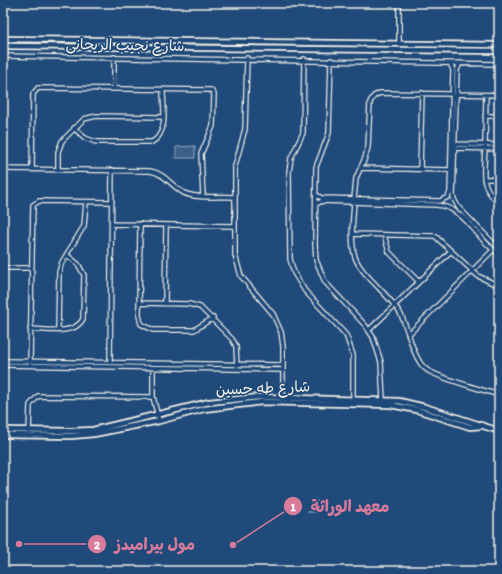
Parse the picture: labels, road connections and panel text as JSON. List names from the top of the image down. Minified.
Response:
{"streets":{"main road":["شارع طه حسين"],"street":["شارع نجيب الريحانى"]},"places":["مول بيراميدز","معهد الوراثة"]}
